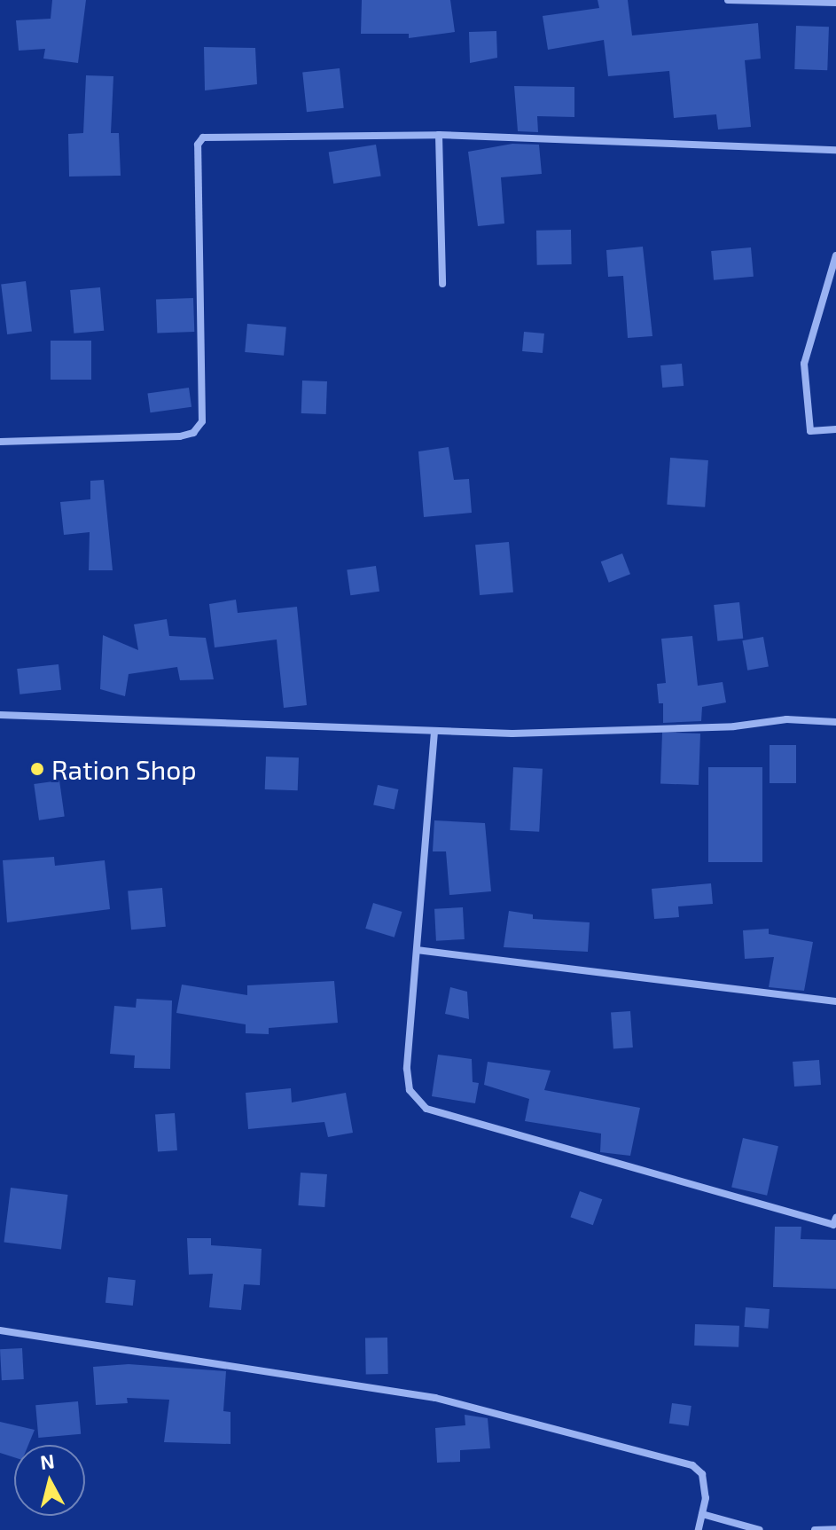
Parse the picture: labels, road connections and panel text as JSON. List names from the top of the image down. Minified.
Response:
{"places":["Ration Shop"],"north":"top"}
